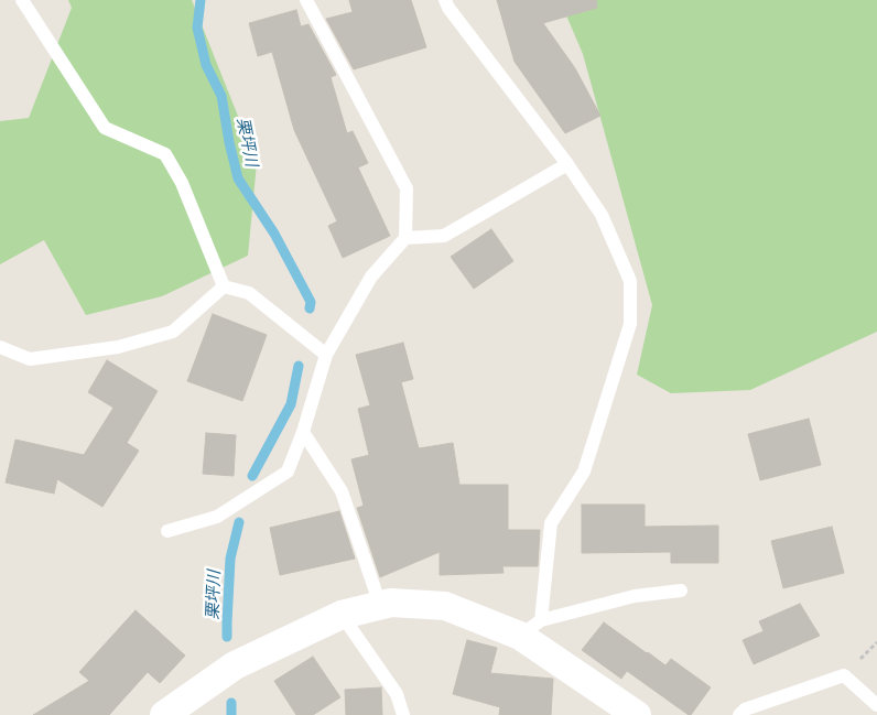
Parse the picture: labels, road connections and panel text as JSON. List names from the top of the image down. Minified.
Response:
{"water":["栗坪川"]}
